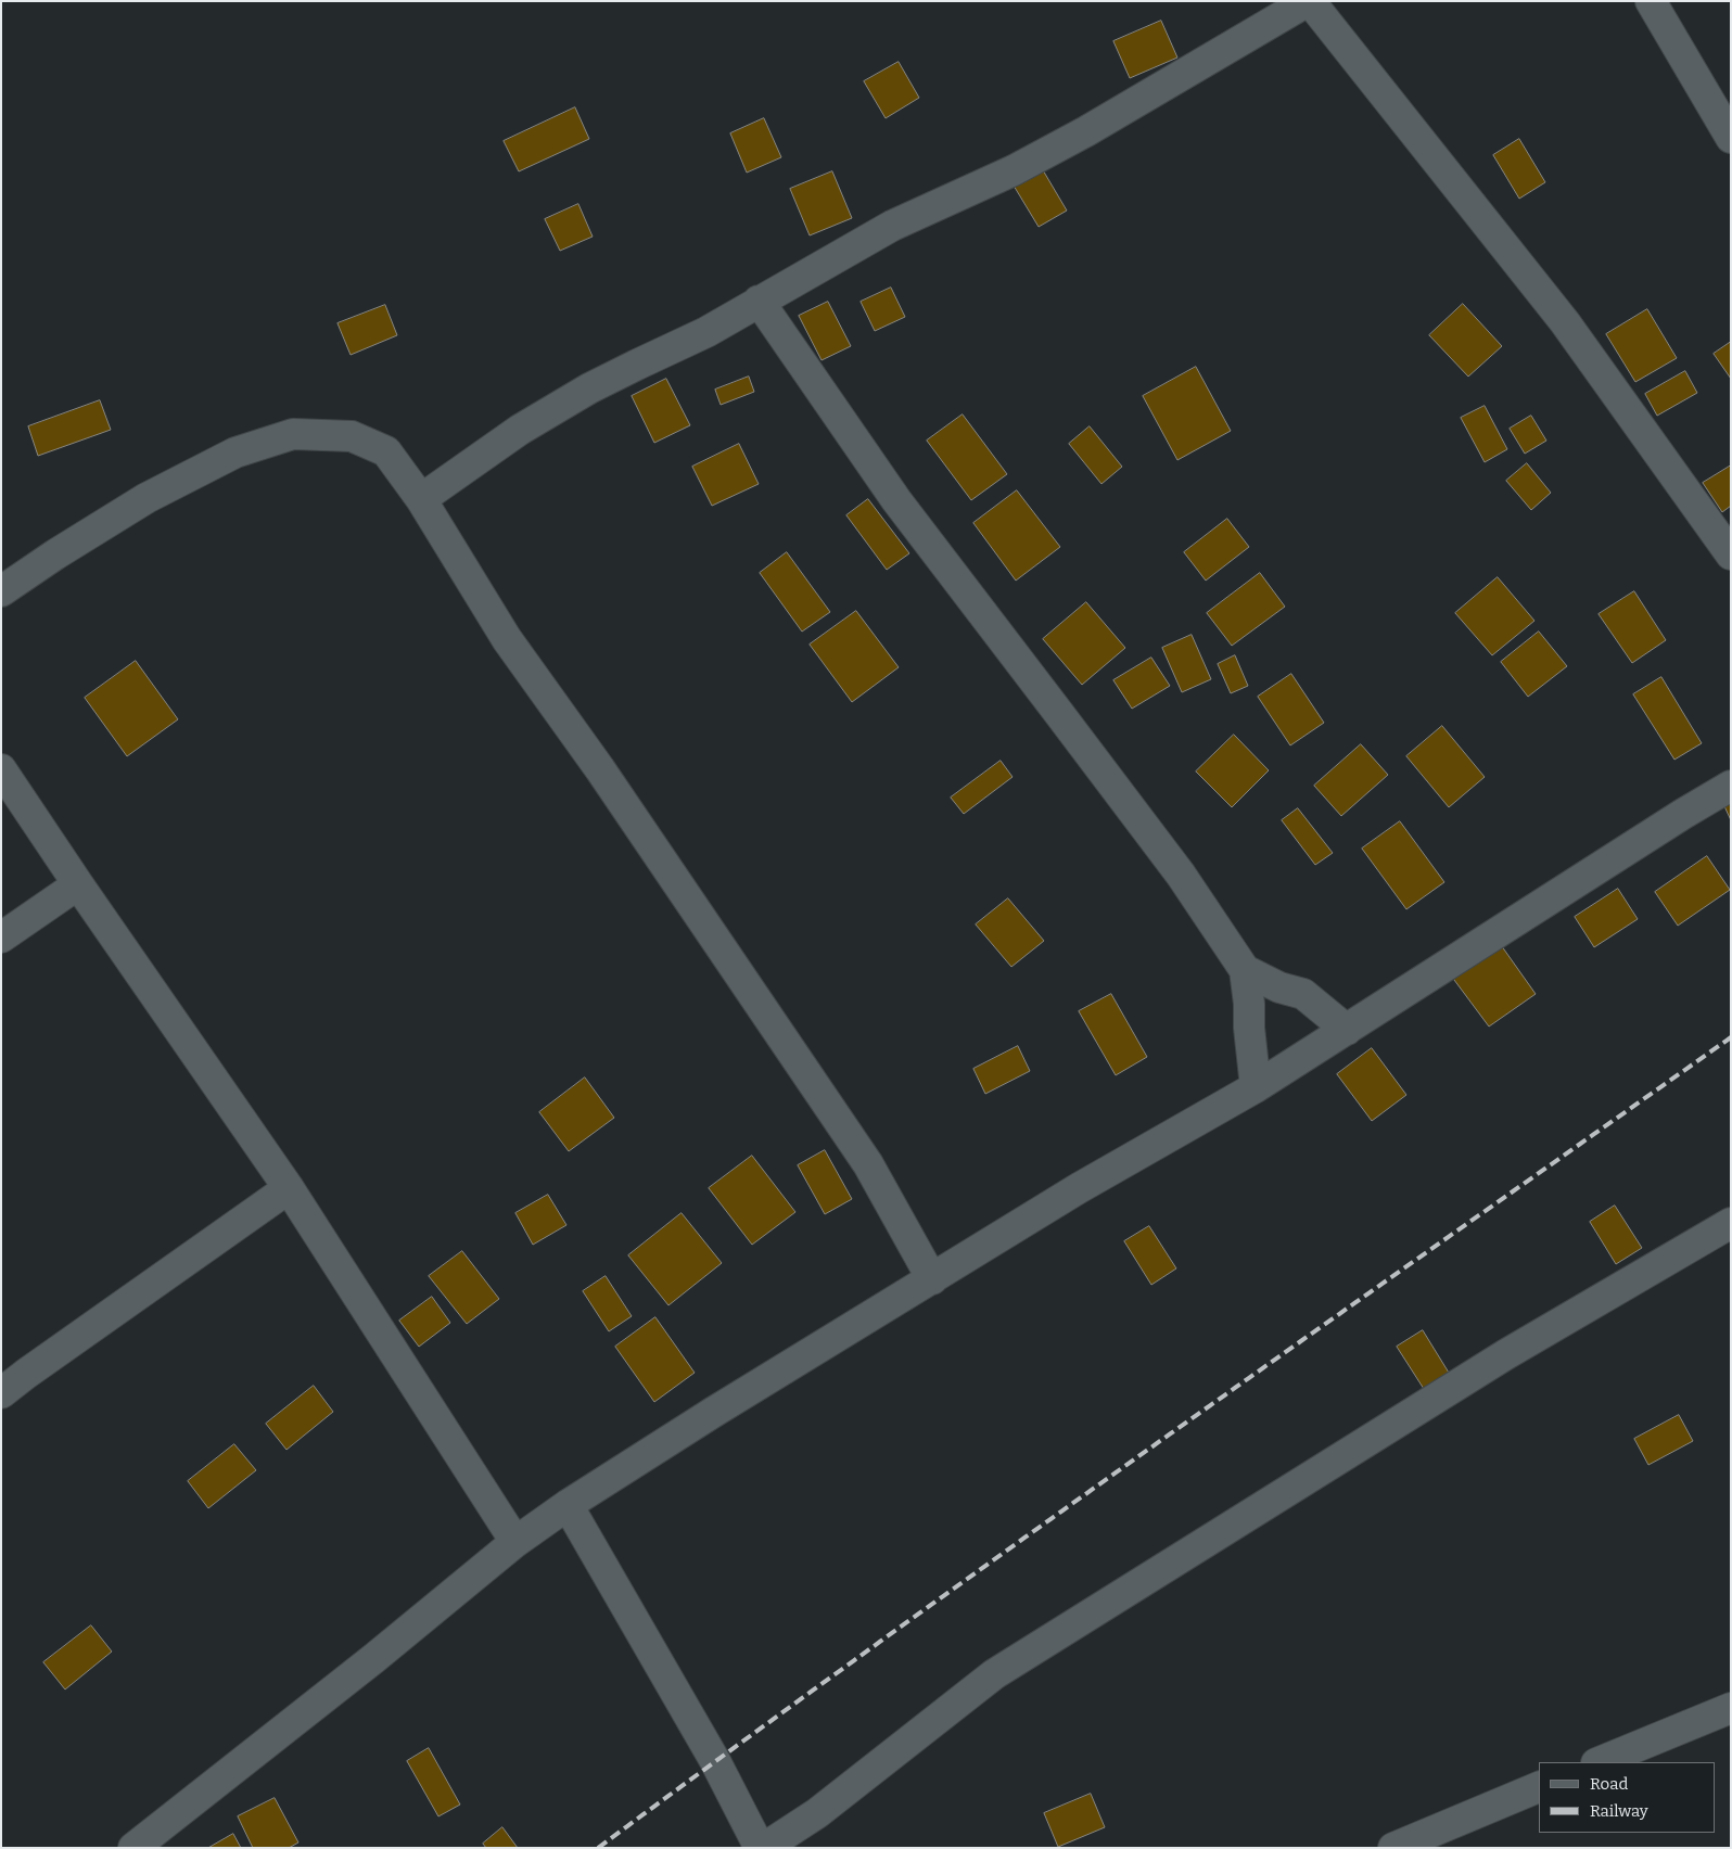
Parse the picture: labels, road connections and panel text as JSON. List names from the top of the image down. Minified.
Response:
{"legend":["Road","Railway"]}
